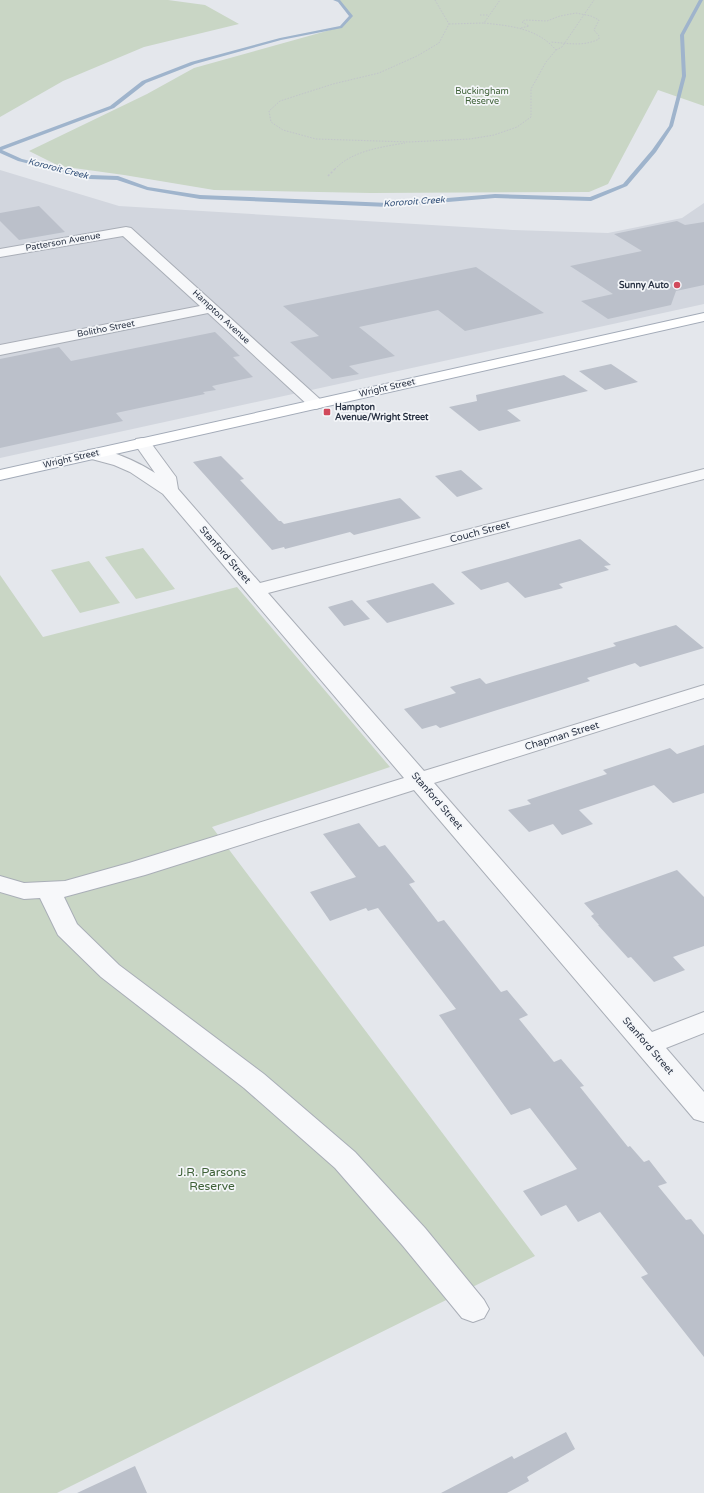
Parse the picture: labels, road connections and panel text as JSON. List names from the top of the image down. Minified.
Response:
{"streets":{"main road":["Wright Street"],"street":["Patterson Avenue","Hampton Avenue","Bolitho Street","Couch Street","Stanford Street","Chapman Street"]},"crossings":[["Patterson Avenue","Hampton Avenue"],["Hampton Avenue","Bolitho Street"],["Hampton Avenue","Wright Street"],["Wright Street","Stanford Street"],["Couch Street","Stanford Street"],["Stanford Street","Chapman Street"]],"water":["Kororoit Creek"],"parks":["Buckingham Reserve","J.R. Parsons Reserve"],"places":{"other":["Sunny Auto"],"transit":["Hampton Avenue/Wright Street"]}}
